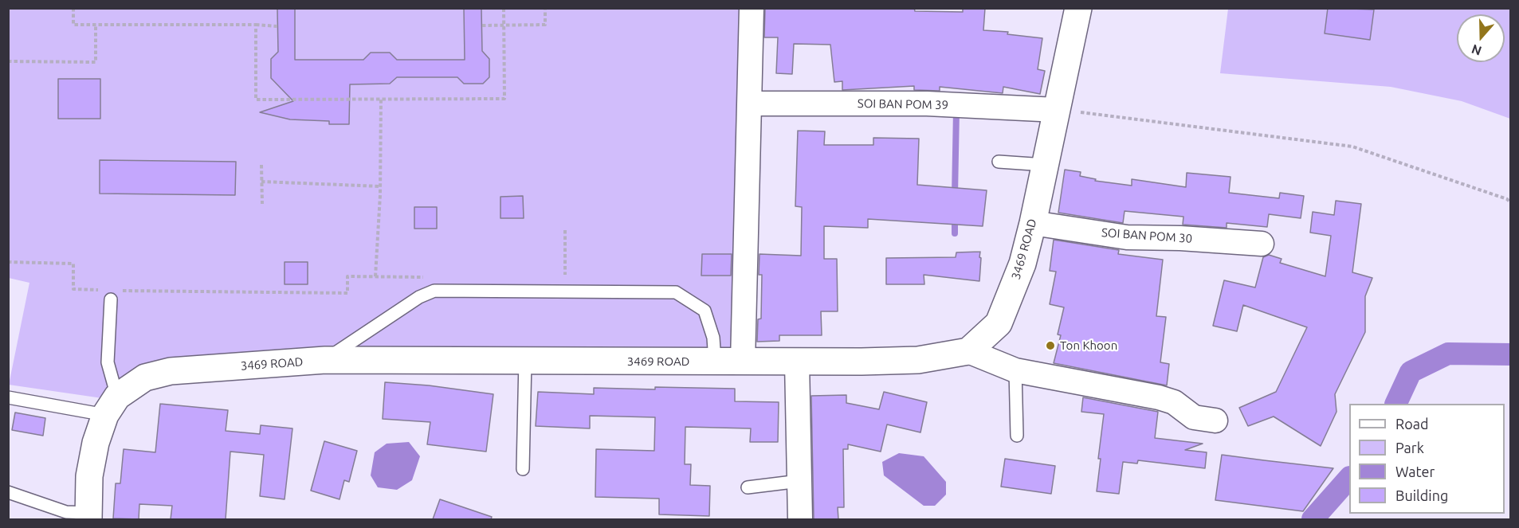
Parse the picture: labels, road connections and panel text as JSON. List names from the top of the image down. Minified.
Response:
{"streets":{"street":["SOI BAN POM 39","SOI BAN POM 30","3469 ROAD"]},"crossings":[["SOI BAN POM 39","3469 ROAD"],["SOI BAN POM 30","3469 ROAD"]],"places":["Ton Khoon"],"legend":["Road","Park","Water","Building"],"north":"bottom"}
